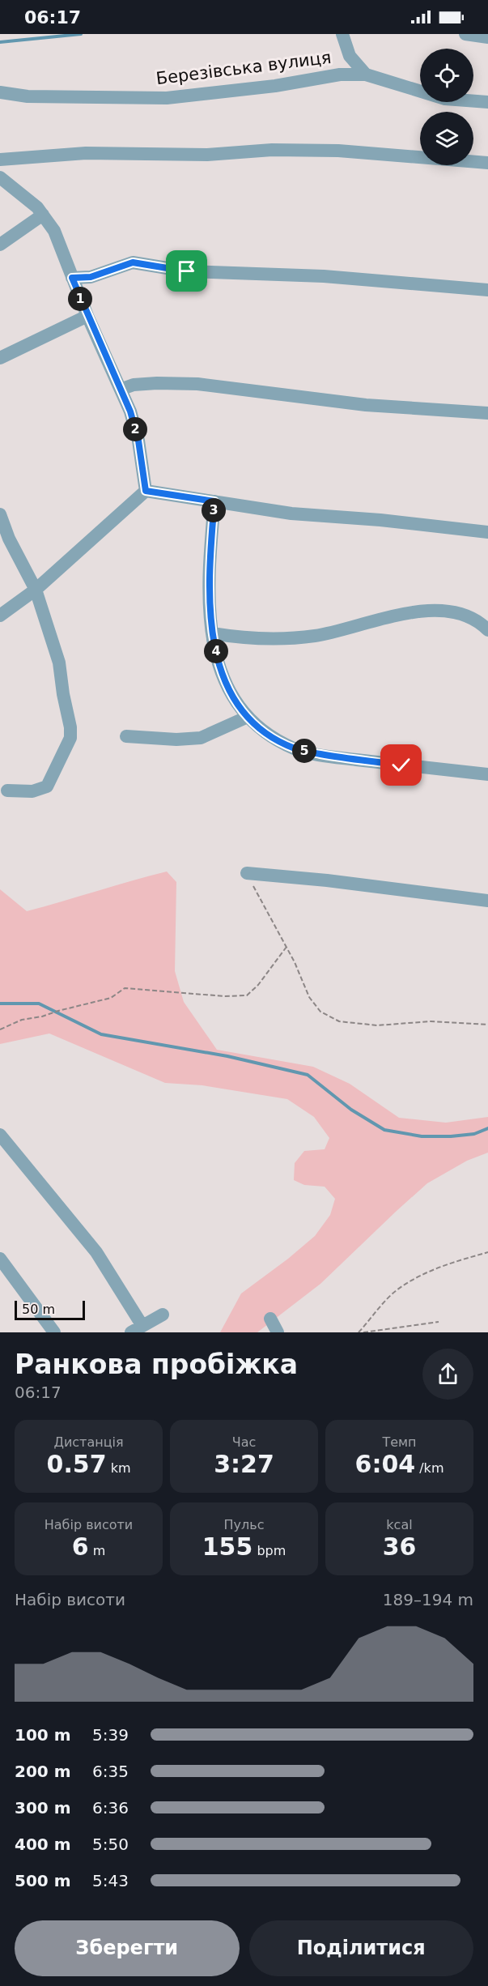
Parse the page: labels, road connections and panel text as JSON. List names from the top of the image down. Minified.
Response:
{"streets":{"street":["Березівська вулиця"]},"scale_bar":"50 m","page":{"status":"06:17","pins":["1","2","3","4","5"],"scale":"50 m","heading":["Ранкова пробіжка","06:17"],"stats":[["Дистанція","0.57 km"],["Час","3:27"],["Темп","6:04 /km"],["Набір висоти","6 m"],["Пульс","155 bpm"],["kcal","36"]],"chart":["Набір висоти","189–194 m"],"list":[{"name":"100 m","note":"5:39"},{"name":"200 m","note":"6:35"},{"name":"300 m","note":"6:36"},{"name":"400 m","note":"5:50"},{"name":"500 m","note":"5:43"}],"buttons":["Зберегти","Поділитися"]}}
